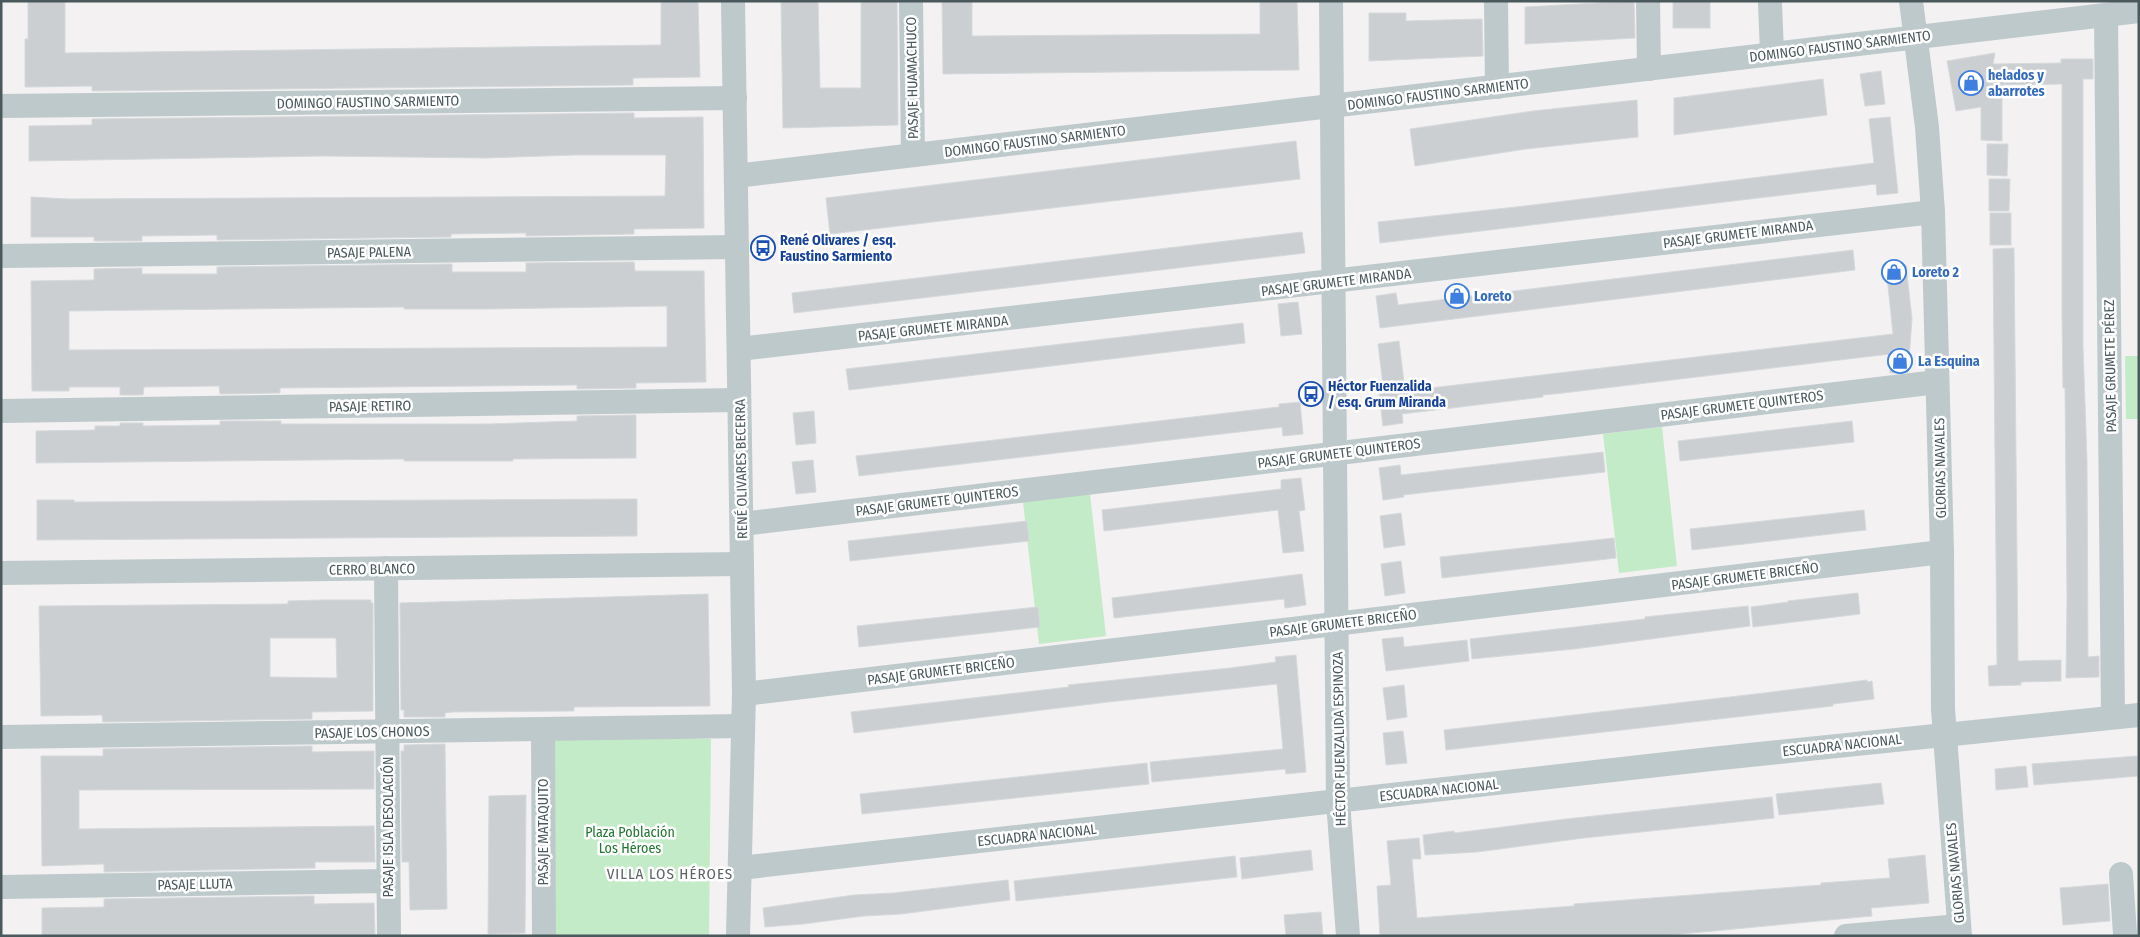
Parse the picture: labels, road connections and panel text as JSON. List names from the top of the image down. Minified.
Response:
{"streets":{"street":["DOMINGO FAUSTINO SARMIENTO","PASAJE HUAMACHUCO","PASAJE GRUMETE MIRANDA","PASAJE PALENA","PASAJE GRUMETE PÉREZ","PASAJE GRUMETE QUINTEROS","PASAJE RETIRO","GLORIAS NAVALES","RENÉ OLIVARES BECERRA","CERRO BLANCO","PASAJE GRUMETE BRICEÑO","PASAJE LOS CHONOS","HÉCTOR FUENZALIDA ESPINOZA","ESCUADRA NACIONAL","PASAJE ISLA DESOLACIÓN","PASAJE MATAQUITO","PASAJE LLUTA"]},"crossings":[["DOMINGO FAUSTINO SARMIENTO","PASAJE HUAMACHUCO"],["DOMINGO FAUSTINO SARMIENTO","PASAJE GRUMETE PÉREZ"],["DOMINGO FAUSTINO SARMIENTO","GLORIAS NAVALES"],["DOMINGO FAUSTINO SARMIENTO","RENÉ OLIVARES BECERRA"],["DOMINGO FAUSTINO SARMIENTO","HÉCTOR FUENZALIDA ESPINOZA"],["PASAJE GRUMETE MIRANDA","GLORIAS NAVALES"],["PASAJE GRUMETE MIRANDA","RENÉ OLIVARES BECERRA"],["PASAJE GRUMETE MIRANDA","HÉCTOR FUENZALIDA ESPINOZA"],["PASAJE PALENA","RENÉ OLIVARES BECERRA"],["PASAJE GRUMETE PÉREZ","ESCUADRA NACIONAL"],["PASAJE GRUMETE QUINTEROS","GLORIAS NAVALES"],["PASAJE GRUMETE QUINTEROS","RENÉ OLIVARES BECERRA"],["PASAJE GRUMETE QUINTEROS","HÉCTOR FUENZALIDA ESPINOZA"],["PASAJE RETIRO","RENÉ OLIVARES BECERRA"],["GLORIAS NAVALES","PASAJE GRUMETE BRICEÑO"],["GLORIAS NAVALES","ESCUADRA NACIONAL"],["RENÉ OLIVARES BECERRA","CERRO BLANCO"],["RENÉ OLIVARES BECERRA","PASAJE GRUMETE BRICEÑO"],["RENÉ OLIVARES BECERRA","PASAJE LOS CHONOS"],["RENÉ OLIVARES BECERRA","ESCUADRA NACIONAL"],["CERRO BLANCO","PASAJE ISLA DESOLACIÓN"],["PASAJE GRUMETE BRICEÑO","HÉCTOR FUENZALIDA ESPINOZA"],["PASAJE LOS CHONOS","PASAJE ISLA DESOLACIÓN"],["PASAJE LOS CHONOS","PASAJE MATAQUITO"],["HÉCTOR FUENZALIDA ESPINOZA","ESCUADRA NACIONAL"],["PASAJE ISLA DESOLACIÓN","PASAJE LLUTA"]],"districts":["VILLA LOS HÉROES"],"parks":["Plaza Población Los Héroes"],"places":{"shop":["helados y abarrotes","Loreto 2","Loreto","La Esquina"],"bus stop":["René Olivares / esq. Faustino Sarmiento","Héctor Fuenzalida / esq. Grum Miranda"]}}
